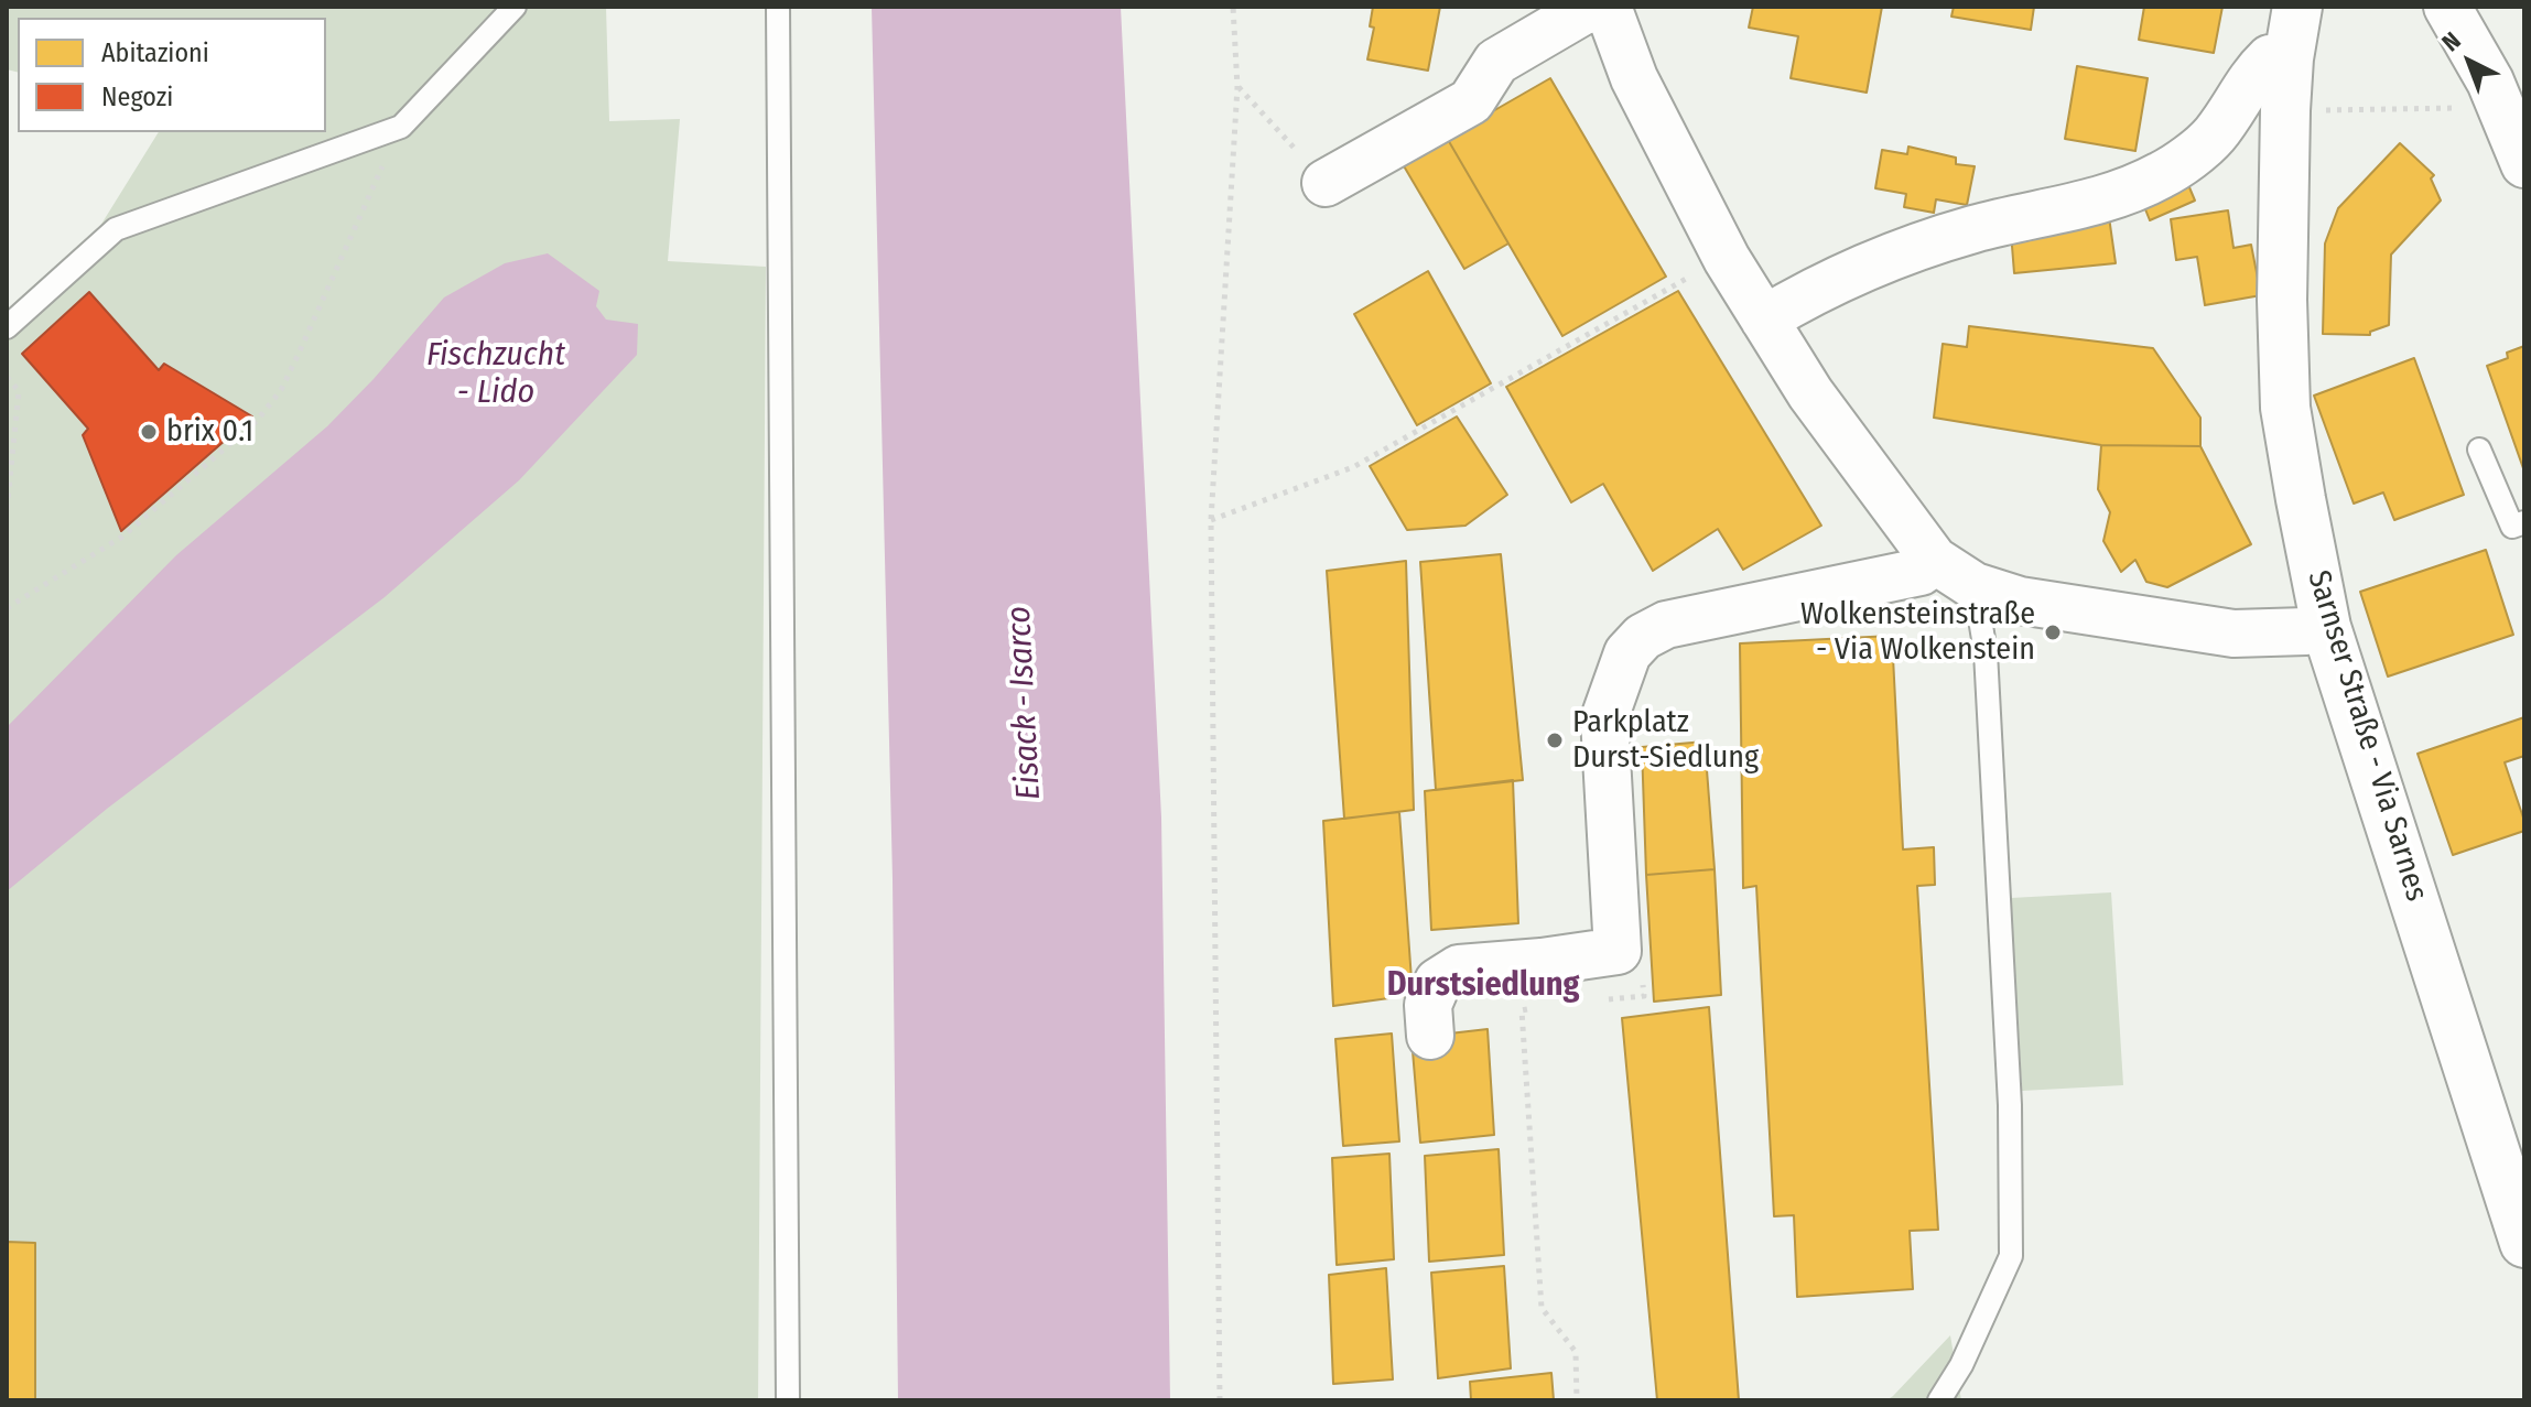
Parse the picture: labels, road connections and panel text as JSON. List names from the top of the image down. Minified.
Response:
{"streets":{"street":["Sarnser Straße - Via Sarnes"]},"districts":["Durstsiedlung"],"water":["Fischzucht - Lido","Eisack - Isarco"],"places":["brix 0.1","Wolkensteinstraße - Via Wolkenstein","Parkplatz Durst-Siedlung"],"legend":["Abitazioni","Negozi"],"north":"top left"}
